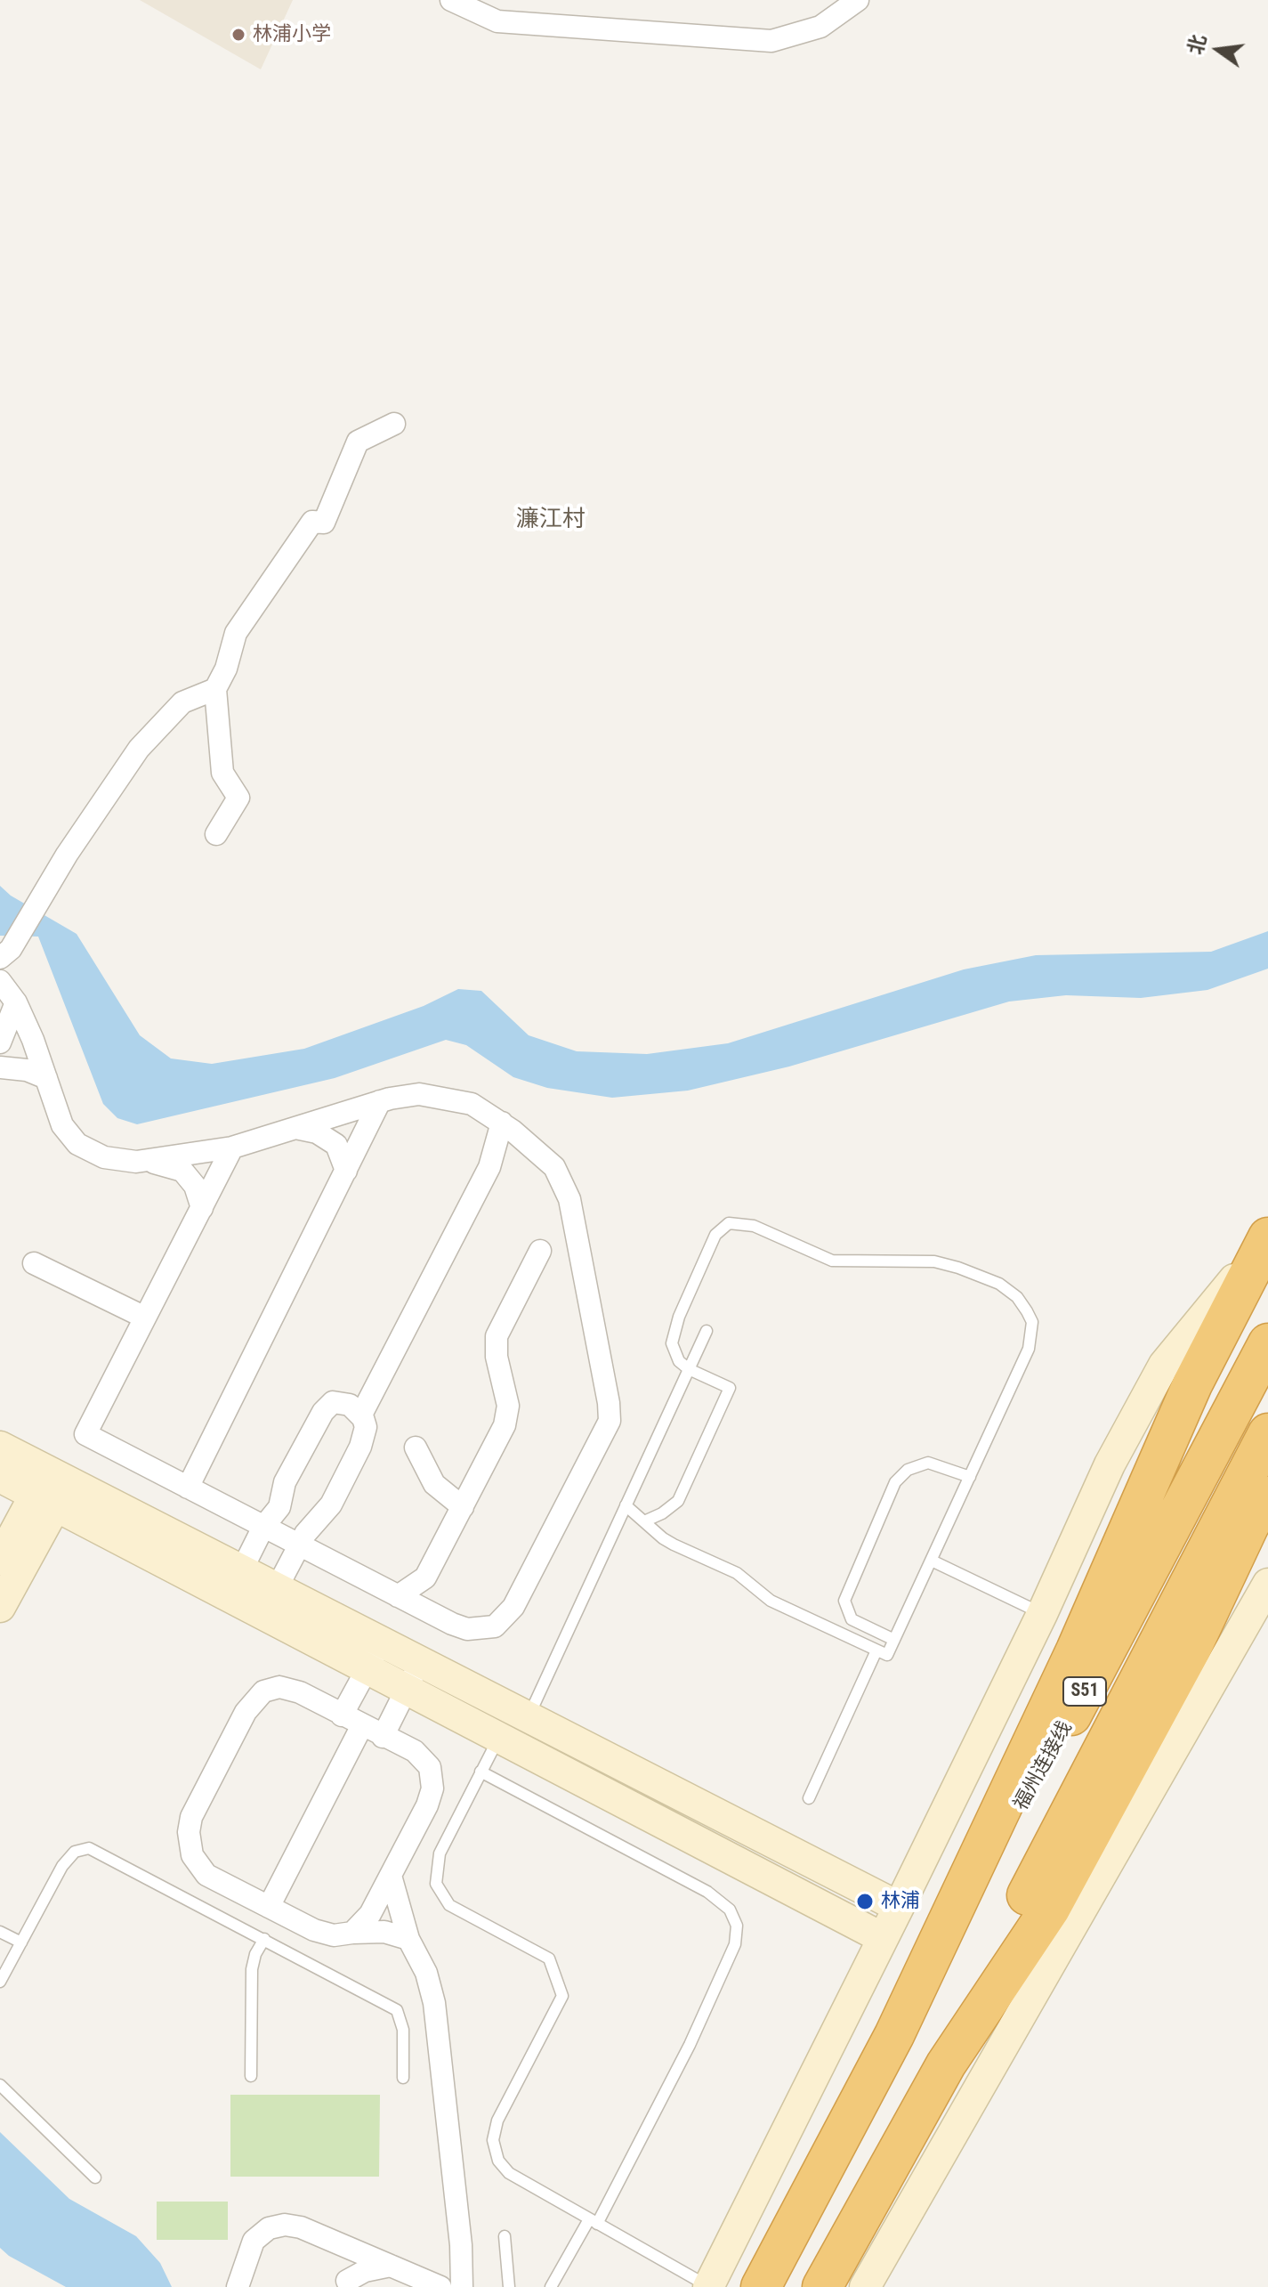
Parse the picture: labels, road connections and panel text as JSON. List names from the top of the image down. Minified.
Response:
{"streets":{"highway":["S51","福州连接线"]},"districts":["濂江村"],"places":["林浦小学","林浦"],"north":"left"}
